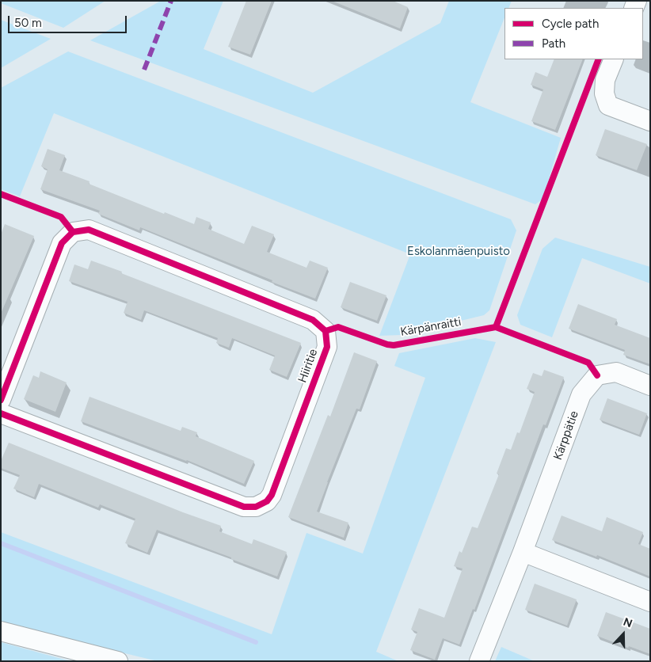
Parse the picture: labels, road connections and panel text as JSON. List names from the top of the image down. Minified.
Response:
{"streets":{"street":["Hiiritie","Kärppätie"],"cycle path":["Kärpänraitti"]},"parks":["Eskolanmäenpuisto"],"legend":["Cycle path","Path"],"scale_bar":"50 m","north":"top"}
